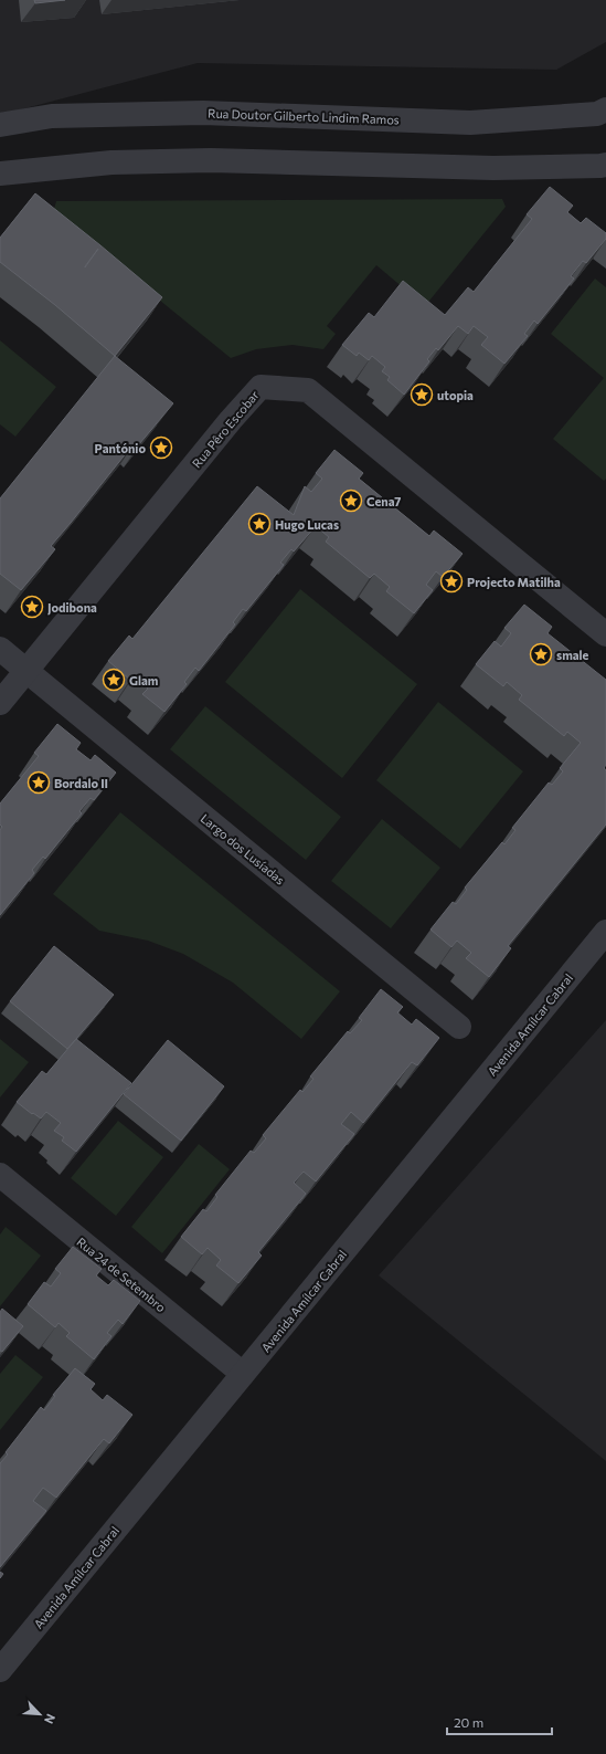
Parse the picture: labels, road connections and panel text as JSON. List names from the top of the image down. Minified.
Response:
{"streets":{"street":["Rua Doutor Gilberto Lindim Ramos","Rua Pêro Escobar","Largo dos Lusíadas","Avenida Amílcar Cabral","Rua 24 de Setembro"]},"crossings":[["Rua Pêro Escobar","Largo dos Lusíadas"],["Avenida Amílcar Cabral","Rua 24 de Setembro"]],"places":{"place":["utopia","Pantónio","Cena7","Hugo Lucas","Projecto Matilha","Jodibona","smale","Glam","Bordalo II"]},"scale_bar":"20 m","north":"bottom right"}
